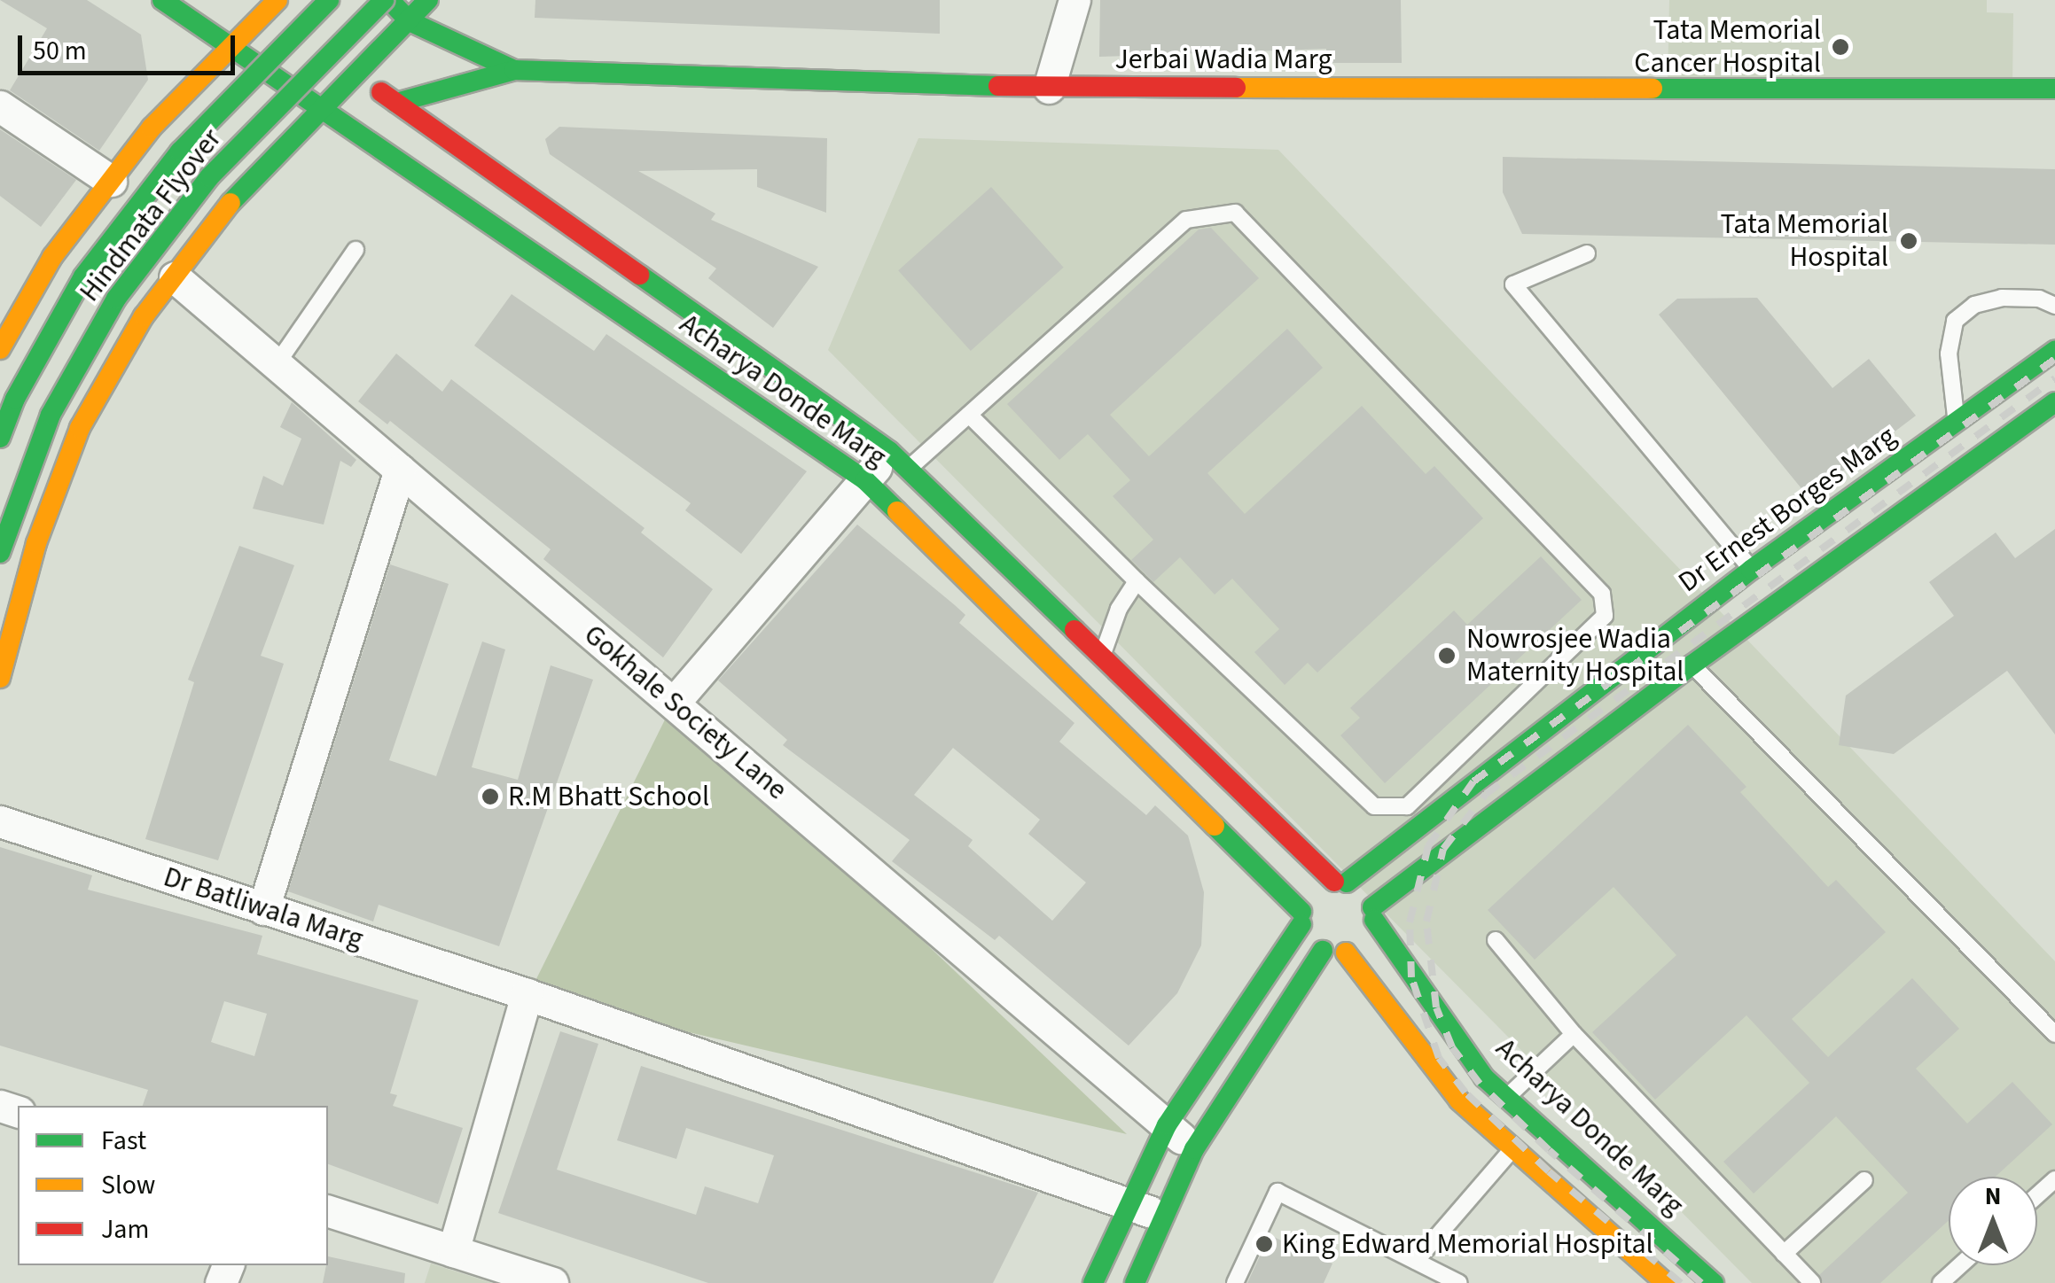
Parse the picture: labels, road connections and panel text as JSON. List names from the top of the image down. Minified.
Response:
{"streets":{"main road":["Jerbai Wadia Marg","Hindmata Flyover","Acharya Donde Marg","Dr Ernest Borges Marg"],"street":["Gokhale Society Lane","Dr Batliwala Marg"]},"crossings":[["Jerbai Wadia Marg","Acharya Donde Marg"],["Acharya Donde Marg","Dr Ernest Borges Marg"]],"places":["Tata Memorial Cancer Hospital","Tata Memorial Hospital","Nowrosjee Wadia Maternity Hospital","R.M Bhatt School","King Edward Memorial Hospital"],"legend":["Fast","Slow","Jam"],"scale_bar":"50 m","north":"top"}
